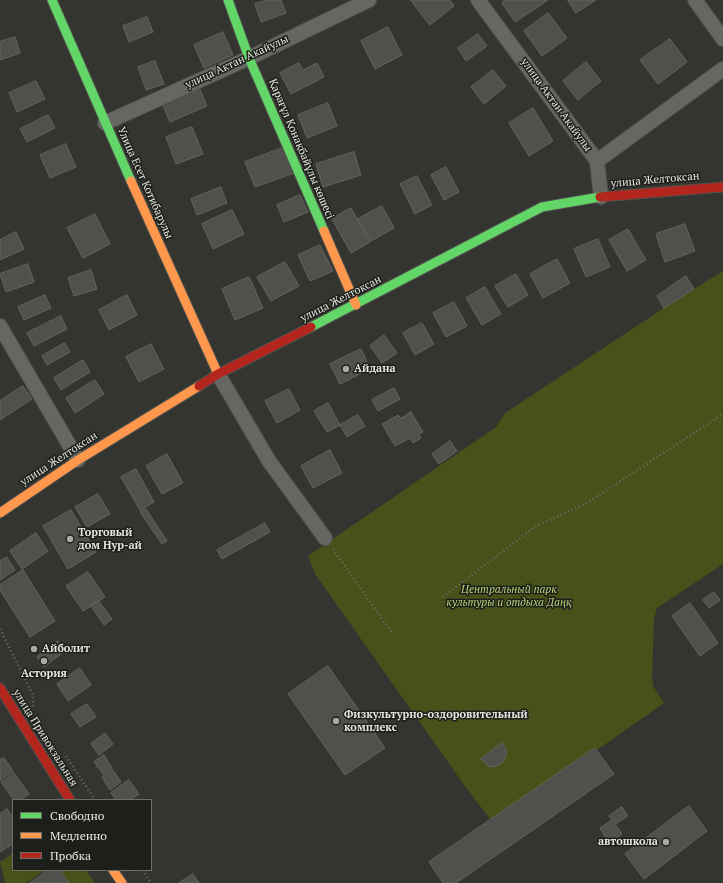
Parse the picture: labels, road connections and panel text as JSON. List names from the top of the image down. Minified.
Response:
{"streets":{"main road":["Қарағұл Қонақбайұлы көшесі","улица Желтоксан","Улица Есет Котибарулы","улица Привокзальная"],"street":["улица Актан Акайулы"]},"crossings":[["улица Актан Акайулы","Қарағұл Қонақбайұлы көшесі"],["улица Актан Акайулы","улица Желтоксан"],["улица Актан Акайулы","Улица Есет Котибарулы"],["Қарағұл Қонақбайұлы көшесі","улица Желтоксан"],["улица Желтоксан","Улица Есет Котибарулы"]],"parks":["Центральный парк культуры и отдыха Даңқ"],"places":["Айдана","Торговый дом Нур-ай","Айболит","Астория","Физкультурно-оздоровительный комплекс","автошкола"],"legend":["Свободно","Медленно","Пробка"]}
